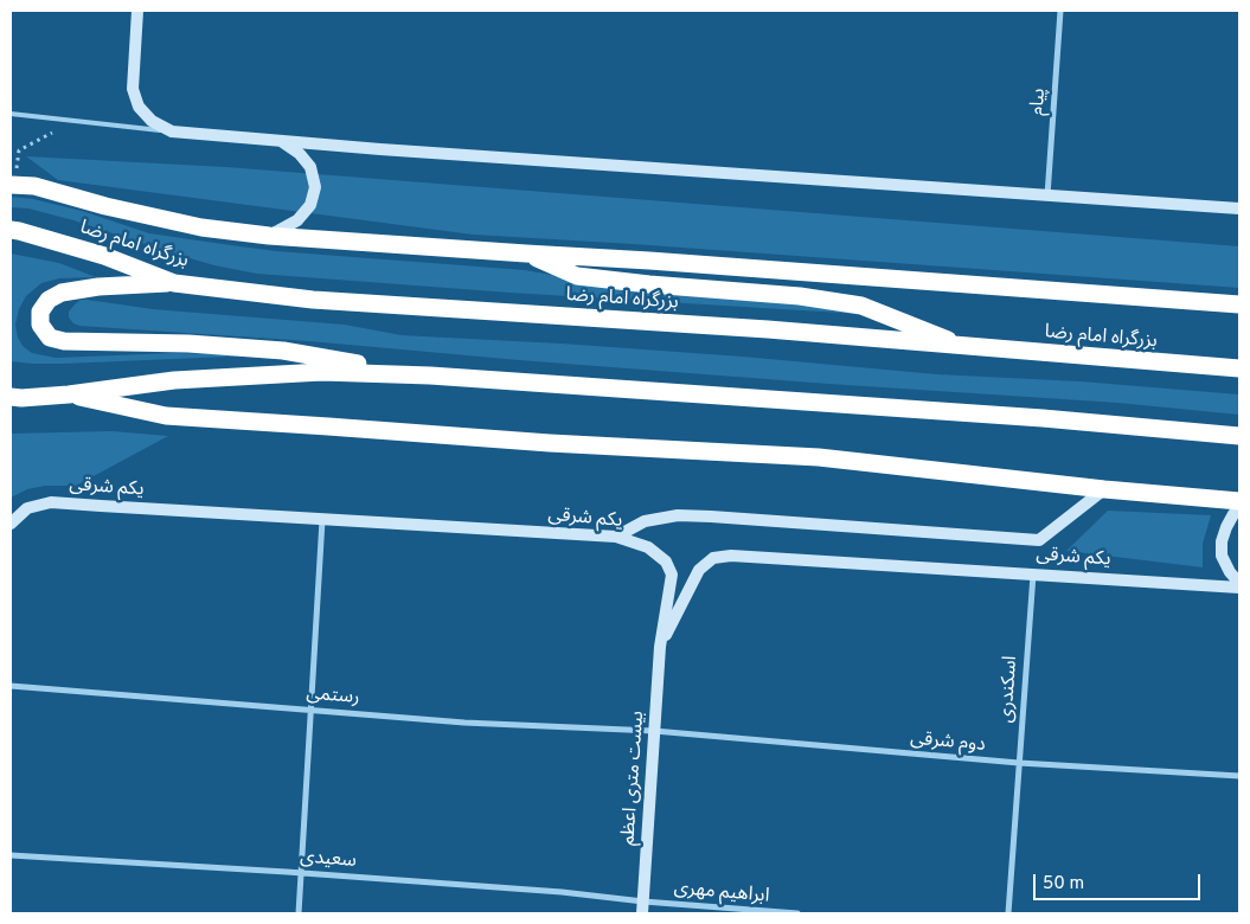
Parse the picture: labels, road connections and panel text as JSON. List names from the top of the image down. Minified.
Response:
{"streets":{"highway":["بزرگراه امام رضا"],"main road":["یکم شرقی","بیست متری اعظم"],"street":["پیام","اسکندری","رستمی","دوم شرقی","سعیدی","ابراهیم مهری"]},"crossings":[["یکم شرقی","اسکندری"],["یکم شرقی","بیست متری اعظم"],["اسکندری","دوم شرقی"],["رستمی","دوم شرقی"],["رستمی","بیست متری اعظم"],["دوم شرقی","بیست متری اعظم"],["بیست متری اعظم","سعیدی"],["بیست متری اعظم","ابراهیم مهری"],["سعیدی","ابراهیم مهری"]],"scale_bar":"50 m"}
